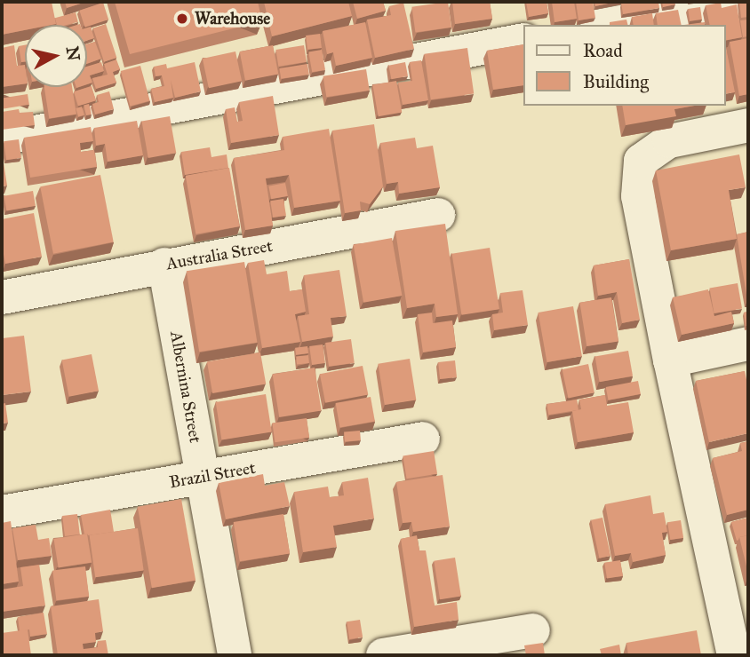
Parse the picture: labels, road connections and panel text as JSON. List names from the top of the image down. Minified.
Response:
{"streets":{"street":["Australia Street","Albernina Street","Brazil Street"]},"crossings":[["Australia Street","Albernina Street"],["Albernina Street","Brazil Street"]],"places":["Warehouse"],"legend":["Road","Building"],"north":"right"}
